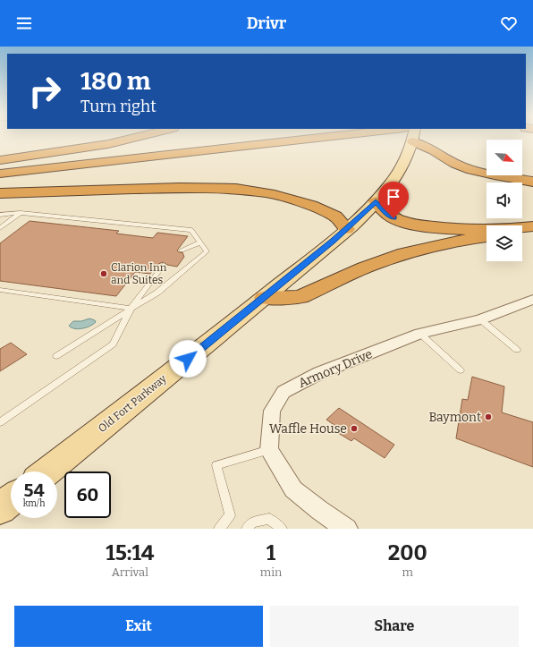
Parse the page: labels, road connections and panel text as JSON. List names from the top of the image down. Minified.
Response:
{"streets":{"main road":["Old Fort Parkway"],"street":["Armory Drive"]},"places":["Clarion Inn and Suites","Baymont","Waffle House"],"north":"bottom right","page":{"header":"Drivr","turn":["180 m","Turn right"],"speed":"54 km/h","limit":"60","eta":["15:14","Arrival","1","min","200","m"],"buttons":["Exit","Share"]}}
